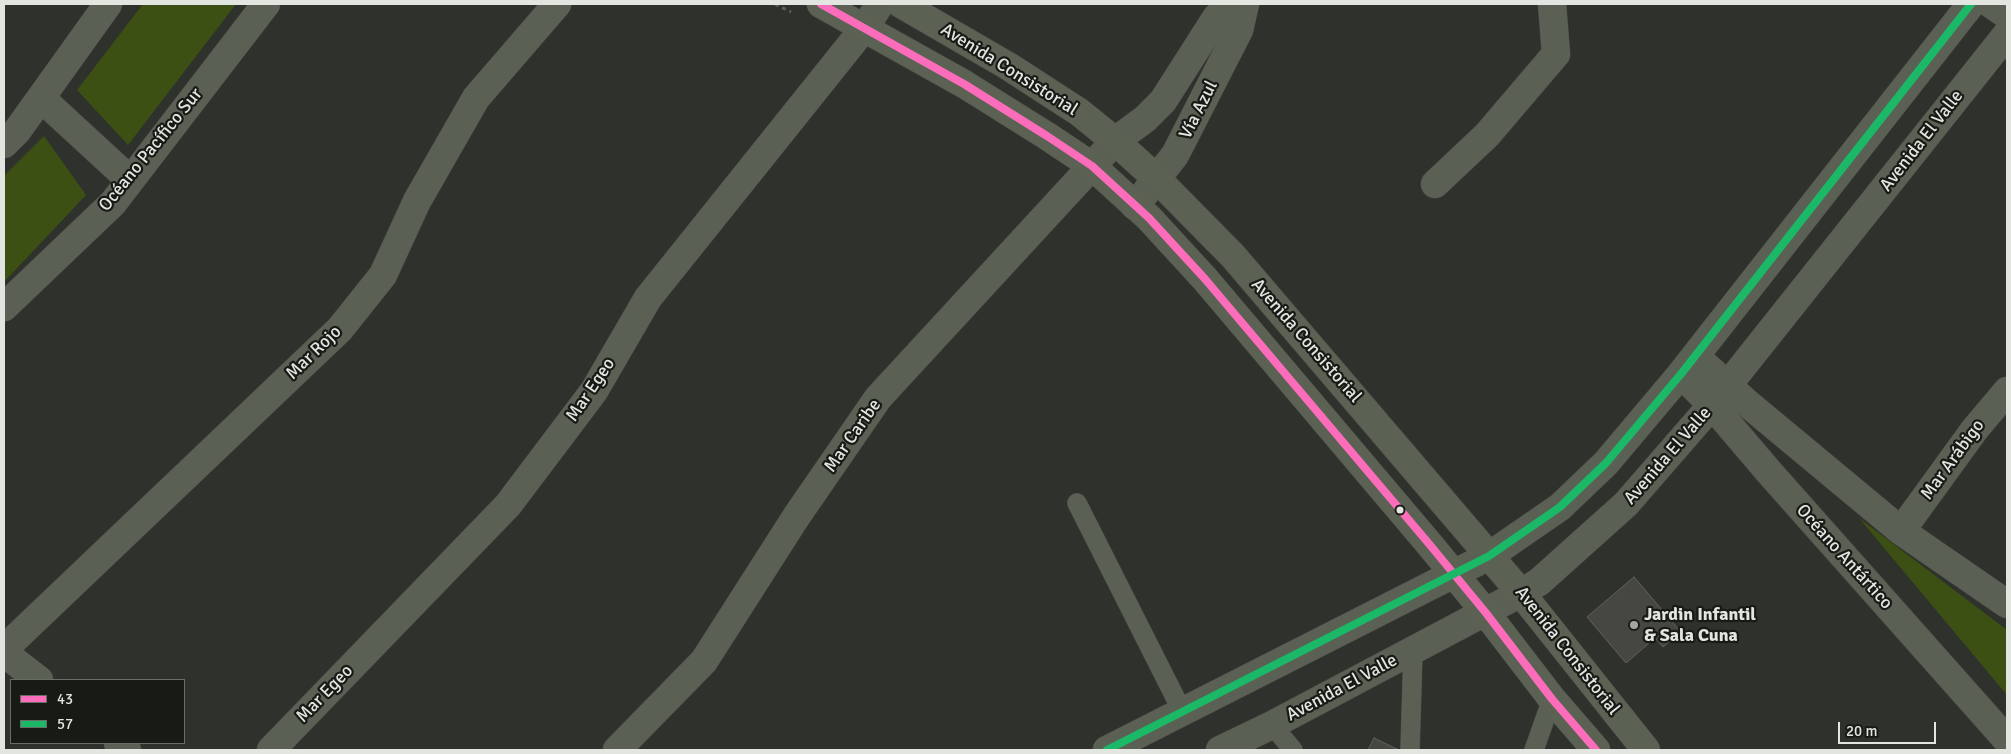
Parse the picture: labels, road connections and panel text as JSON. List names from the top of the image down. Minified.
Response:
{"streets":{"main road":["Avenida Consistorial"],"street":["Vía Azul","Avenida El Valle","Océano Pacífico Sur","Mar Rojo","Mar Egeo","Mar Caribe","Mar Arábigo","Océano Antártico"]},"crossings":[["Avenida Consistorial","Vía Azul"],["Avenida Consistorial","Avenida El Valle"],["Avenida Consistorial","Mar Egeo"],["Avenida Consistorial","Mar Caribe"],["Vía Azul","Mar Caribe"],["Avenida El Valle","Océano Antártico"],["Mar Arábigo","Océano Antártico"]],"places":["Jardin Infantil & Sala Cuna"],"lines":["transit line 43","transit line 57"],"legend":["43","57"],"scale_bar":"20 m"}
